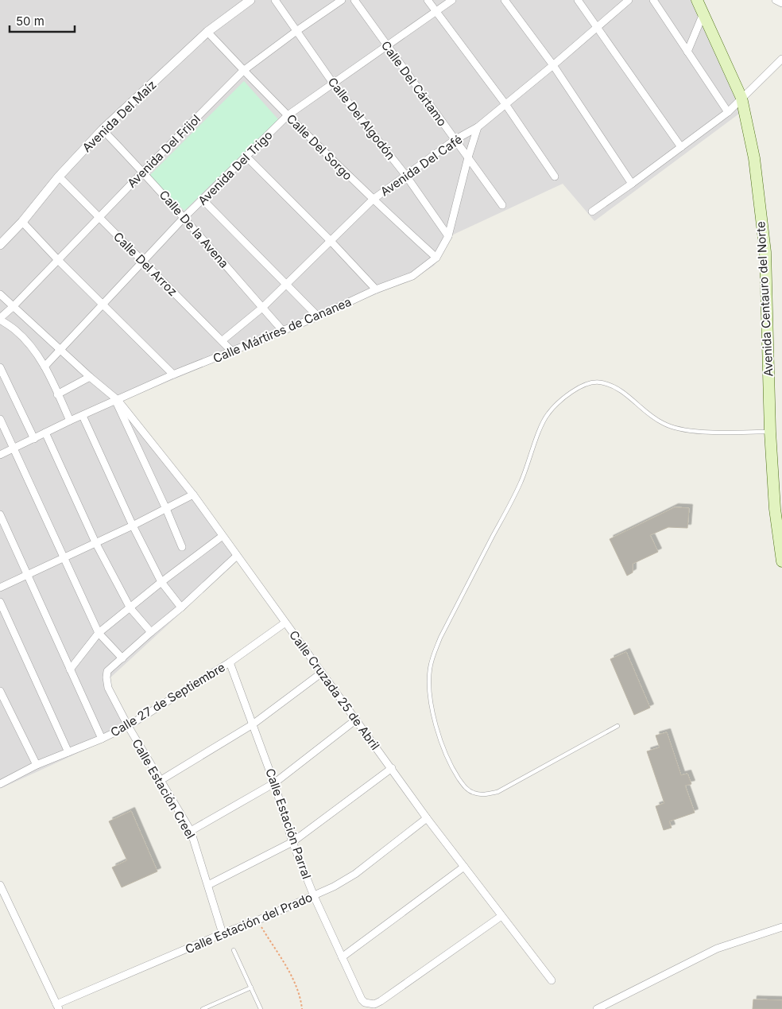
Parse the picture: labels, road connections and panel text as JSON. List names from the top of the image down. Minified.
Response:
{"streets":{"main road":["Avenida Centauro del Norte"],"street":["Calle Del Cártamo","Avenida Del Maíz","Calle Del Algodón","Calle Del Sorgo","Avenida Del Frijol","Avenida Del Café","Avenida Del Trigo","Calle De la Avena","Calle Del Arroz","Calle Mártires de Cananea","Calle Cruzada 25 de Abril","Calle 27 de Septiembre","Calle Estación Creel","Calle Estación Parral","Calle Estación del Prado"]},"crossings":[["Calle Del Cártamo","Avenida Del Café"],["Calle Del Cártamo","Avenida Del Trigo"],["Calle Del Cártamo","Calle Mártires de Cananea"],["Avenida Del Maíz","Calle Del Sorgo"],["Avenida Del Maíz","Calle De la Avena"],["Avenida Del Maíz","Calle Del Arroz"],["Calle Del Algodón","Avenida Del Frijol"],["Calle Del Algodón","Avenida Del Café"],["Calle Del Algodón","Avenida Del Trigo"],["Calle Del Algodón","Calle Mártires de Cananea"],["Calle Del Sorgo","Avenida Del Frijol"],["Calle Del Sorgo","Avenida Del Café"],["Calle Del Sorgo","Avenida Del Trigo"],["Calle Del Sorgo","Calle Mártires de Cananea"],["Avenida Del Frijol","Calle De la Avena"],["Avenida Del Frijol","Calle Del Arroz"],["Avenida Del Café","Calle De la Avena"],["Avenida Del Café","Calle Del Arroz"],["Avenida Del Café","Calle Mártires de Cananea"],["Avenida Del Trigo","Calle De la Avena"],["Avenida Del Trigo","Calle Del Arroz"],["Calle De la Avena","Calle Mártires de Cananea"],["Calle Del Arroz","Calle Mártires de Cananea"],["Calle Mártires de Cananea","Calle Cruzada 25 de Abril"],["Calle Cruzada 25 de Abril","Calle 27 de Septiembre"],["Calle Cruzada 25 de Abril","Calle Estación Parral"],["Calle Cruzada 25 de Abril","Calle Estación del Prado"],["Calle 27 de Septiembre","Calle Estación Creel"],["Calle 27 de Septiembre","Calle Estación Parral"],["Calle Estación Creel","Calle Estación del Prado"],["Calle Estación Parral","Calle Estación del Prado"]],"scale_bar":"50 m"}
